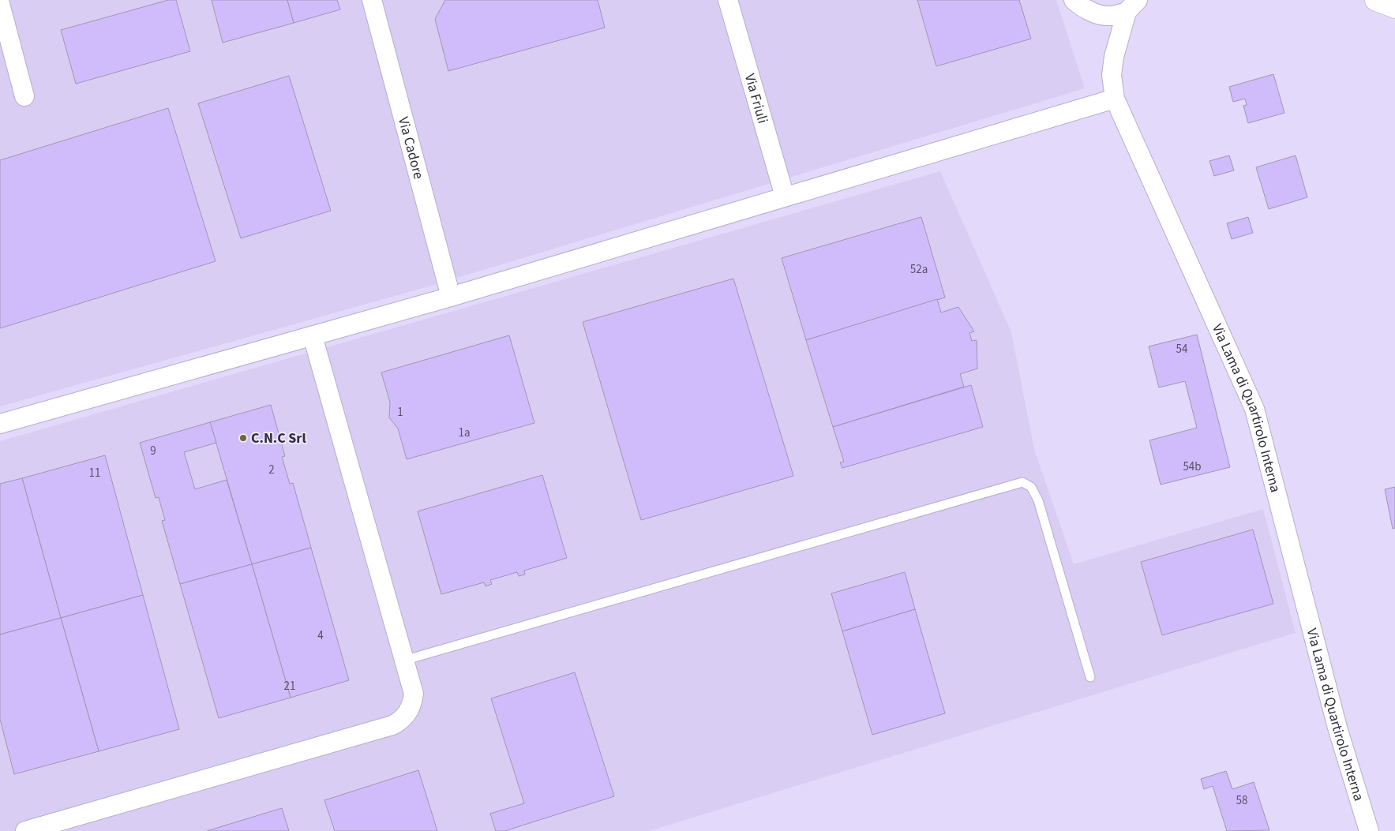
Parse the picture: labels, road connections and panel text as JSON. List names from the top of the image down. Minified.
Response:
{"streets":{"street":["Via Friuli","Via Cadore","Via Lama di Quartirolo Interna"]},"places":["C.N.C Srl"],"house_numbers":["52a","54","1","1a","9","54b","2","11","4","21","58"]}
